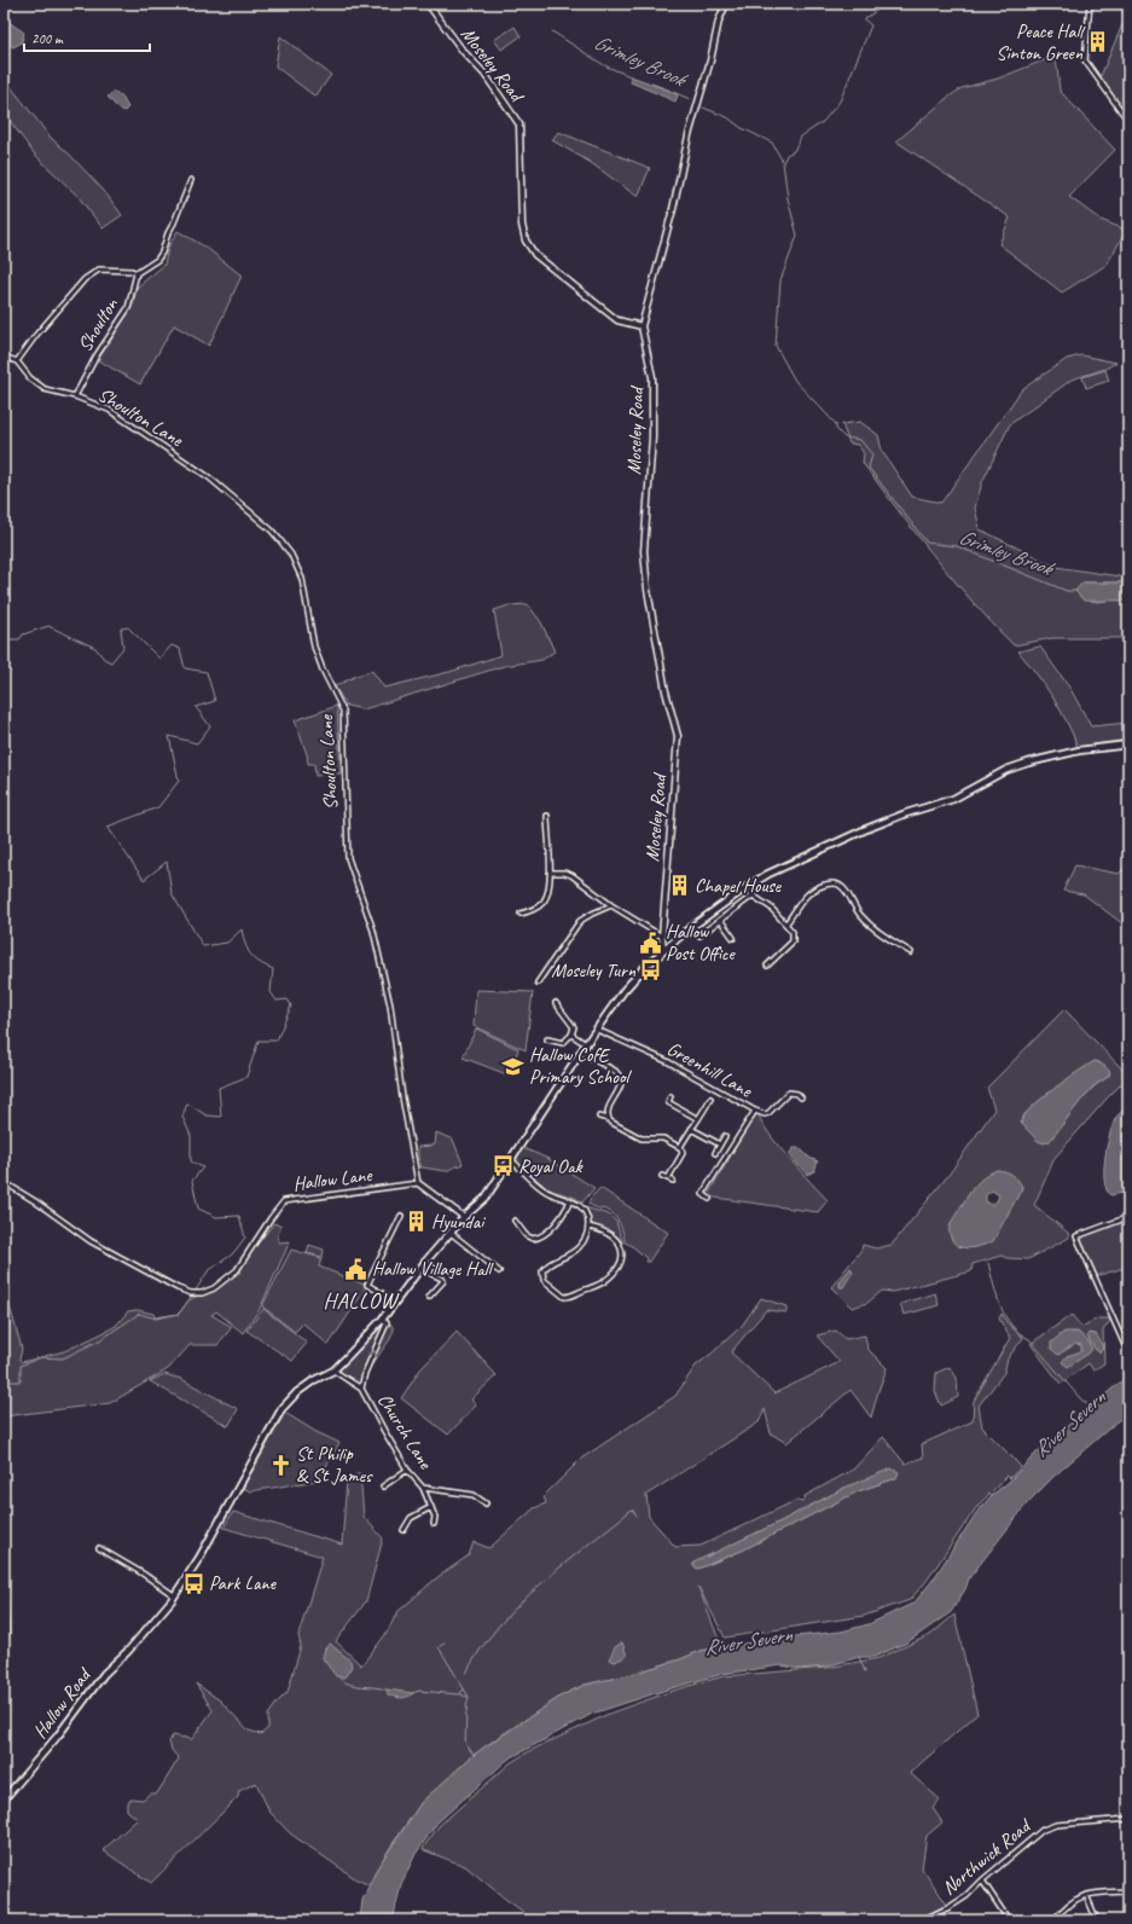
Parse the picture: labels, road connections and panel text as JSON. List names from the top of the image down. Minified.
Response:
{"streets":{"main road":["Hallow Road"],"street":["Moseley Road","Shoulton","Shoulton Lane","Greenhill Lane","Hallow Lane","Church Lane","Northwick Road"]},"crossings":[["Moseley Road","Hallow Road"],["Shoulton","Shoulton Lane"],["Shoulton Lane","Hallow Lane"],["Greenhill Lane","Hallow Road"],["Church Lane","Hallow Road"]],"districts":["HALLOW"],"water":["Grimley Brook","River Severn"],"places":{"building":["Peace Hall Sinton Green","Chapel House","Hyundai"],"public building":["Hallow Post Office","Hallow Village Hall"],"bus stop":["Moseley Turn","Royal Oak","Park Lane"],"school or university":["Hallow CofE Primary School"],"church":["St Philip & St James"]},"scale_bar":"200 m"}
